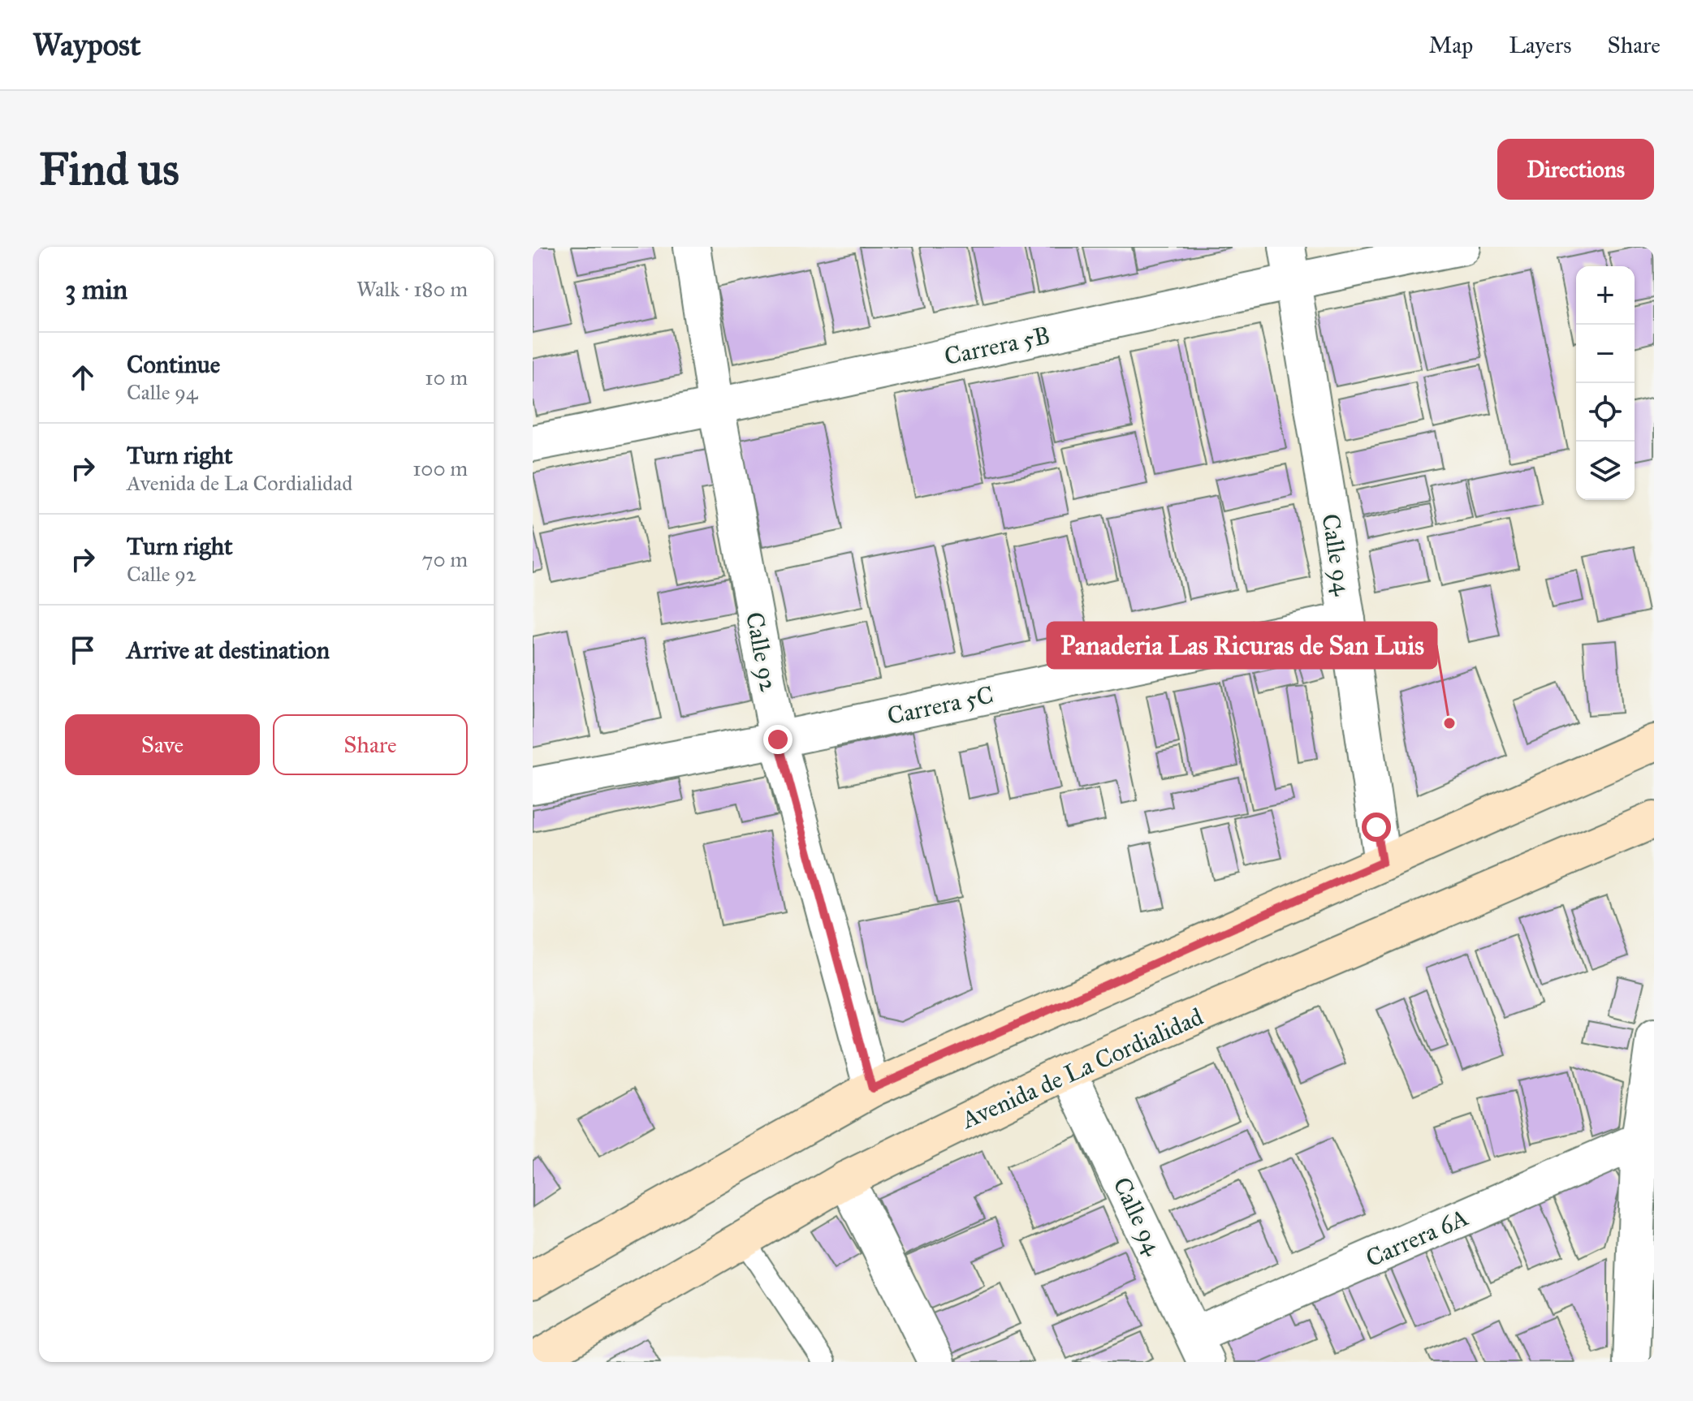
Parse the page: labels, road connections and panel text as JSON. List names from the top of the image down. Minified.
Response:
{"streets":{"main road":["Avenida de La Cordialidad"],"street":["Carrera 5B","Calle 94","Calle 92","Carrera 5C","Carrera 6A"]},"crossings":[["Carrera 5B","Calle 94"],["Carrera 5B","Calle 92"],["Calle 94","Carrera 5C"],["Calle 94","Avenida de La Cordialidad"],["Calle 94","Carrera 6A"],["Calle 92","Carrera 5C"]],"places":["Panaderia Las Ricuras de San Luis"],"page":{"header":"Waypost","nav":["Map","Layers","Share"],"buttons":["Directions",["Save","Share"]],"title":"Find us","heading":["3 min","Walk · 180 m"],"map_buttons":["+","−"],"list":[["Continue","Calle 94","10 m"],["Turn right","Avenida de La Cordialidad","100 m"],["Turn right","Calle 92","70 m"],"Arrive at destination"]}}
